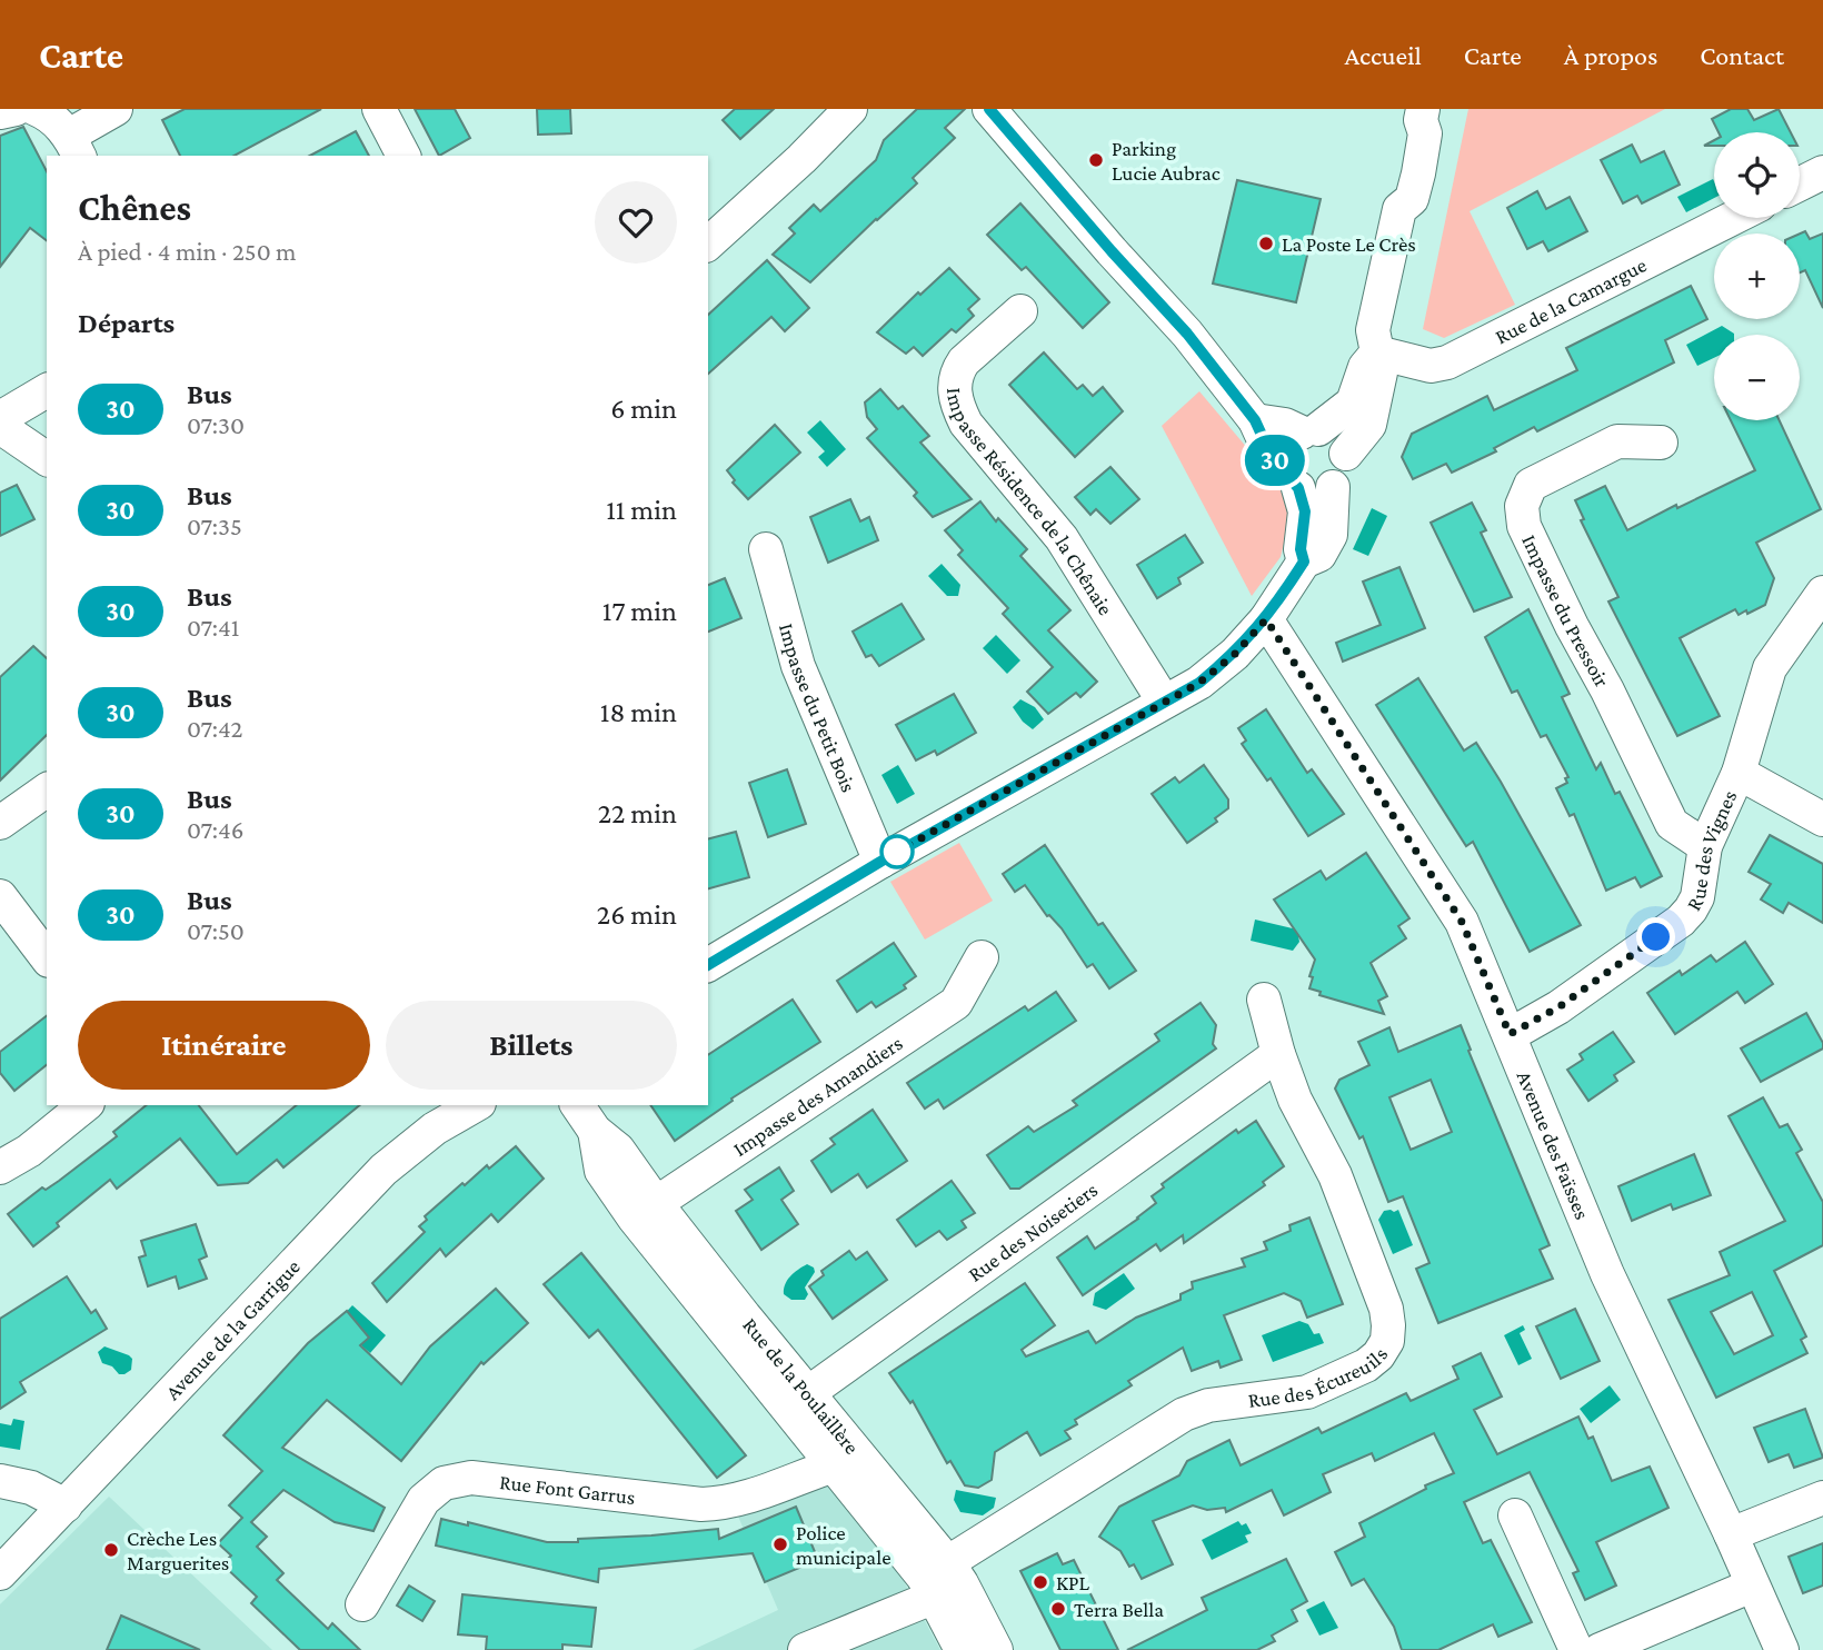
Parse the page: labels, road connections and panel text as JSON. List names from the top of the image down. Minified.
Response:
{"streets":{"street":["Rue de la Camargue","Impasse Résidence de la Chênaie","Impasse du Pressoir","Impasse du Petit Bois","Rue des Vignes","Impasse des Amandiers","Avenue des Faïsses","Rue des Noisetiers","Avenue de la Garrigue","Rue des Écureuils","Rue de la Poulaillère","Rue Font Garrus"]},"crossings":[["Impasse du Pressoir","Rue des Vignes"],["Rue des Vignes","Avenue des Faïsses"],["Impasse des Amandiers","Rue de la Poulaillère"],["Rue des Noisetiers","Rue des Écureuils"],["Rue des Noisetiers","Rue de la Poulaillère"],["Rue des Écureuils","Rue de la Poulaillère"],["Rue de la Poulaillère","Rue Font Garrus"]],"places":["Parking Lucie Aubrac","La Poste Le Crès","Police municipale","Crèche Les Marguerites","KPL","Terra Bella"],"lines":["bus line 30"],"page":{"header":"Carte","nav":["Accueil","Carte","À propos","Contact"],"on_map":"30","map_buttons":["+","−"],"heading":[["Chênes","À pied · 4 min · 250 m"],"Départs"],"list":[{"mark":"30","name":"Bus","note":"07:30","value":"6 min"},{"mark":"30","name":"Bus","note":"07:35","value":"11 min"},{"mark":"30","name":"Bus","note":"07:41","value":"17 min"},{"mark":"30","name":"Bus","note":"07:42","value":"18 min"},{"mark":"30","name":"Bus","note":"07:46","value":"22 min"},{"mark":"30","name":"Bus","note":"07:50","value":"26 min"}],"buttons":["Itinéraire","Billets"]}}
